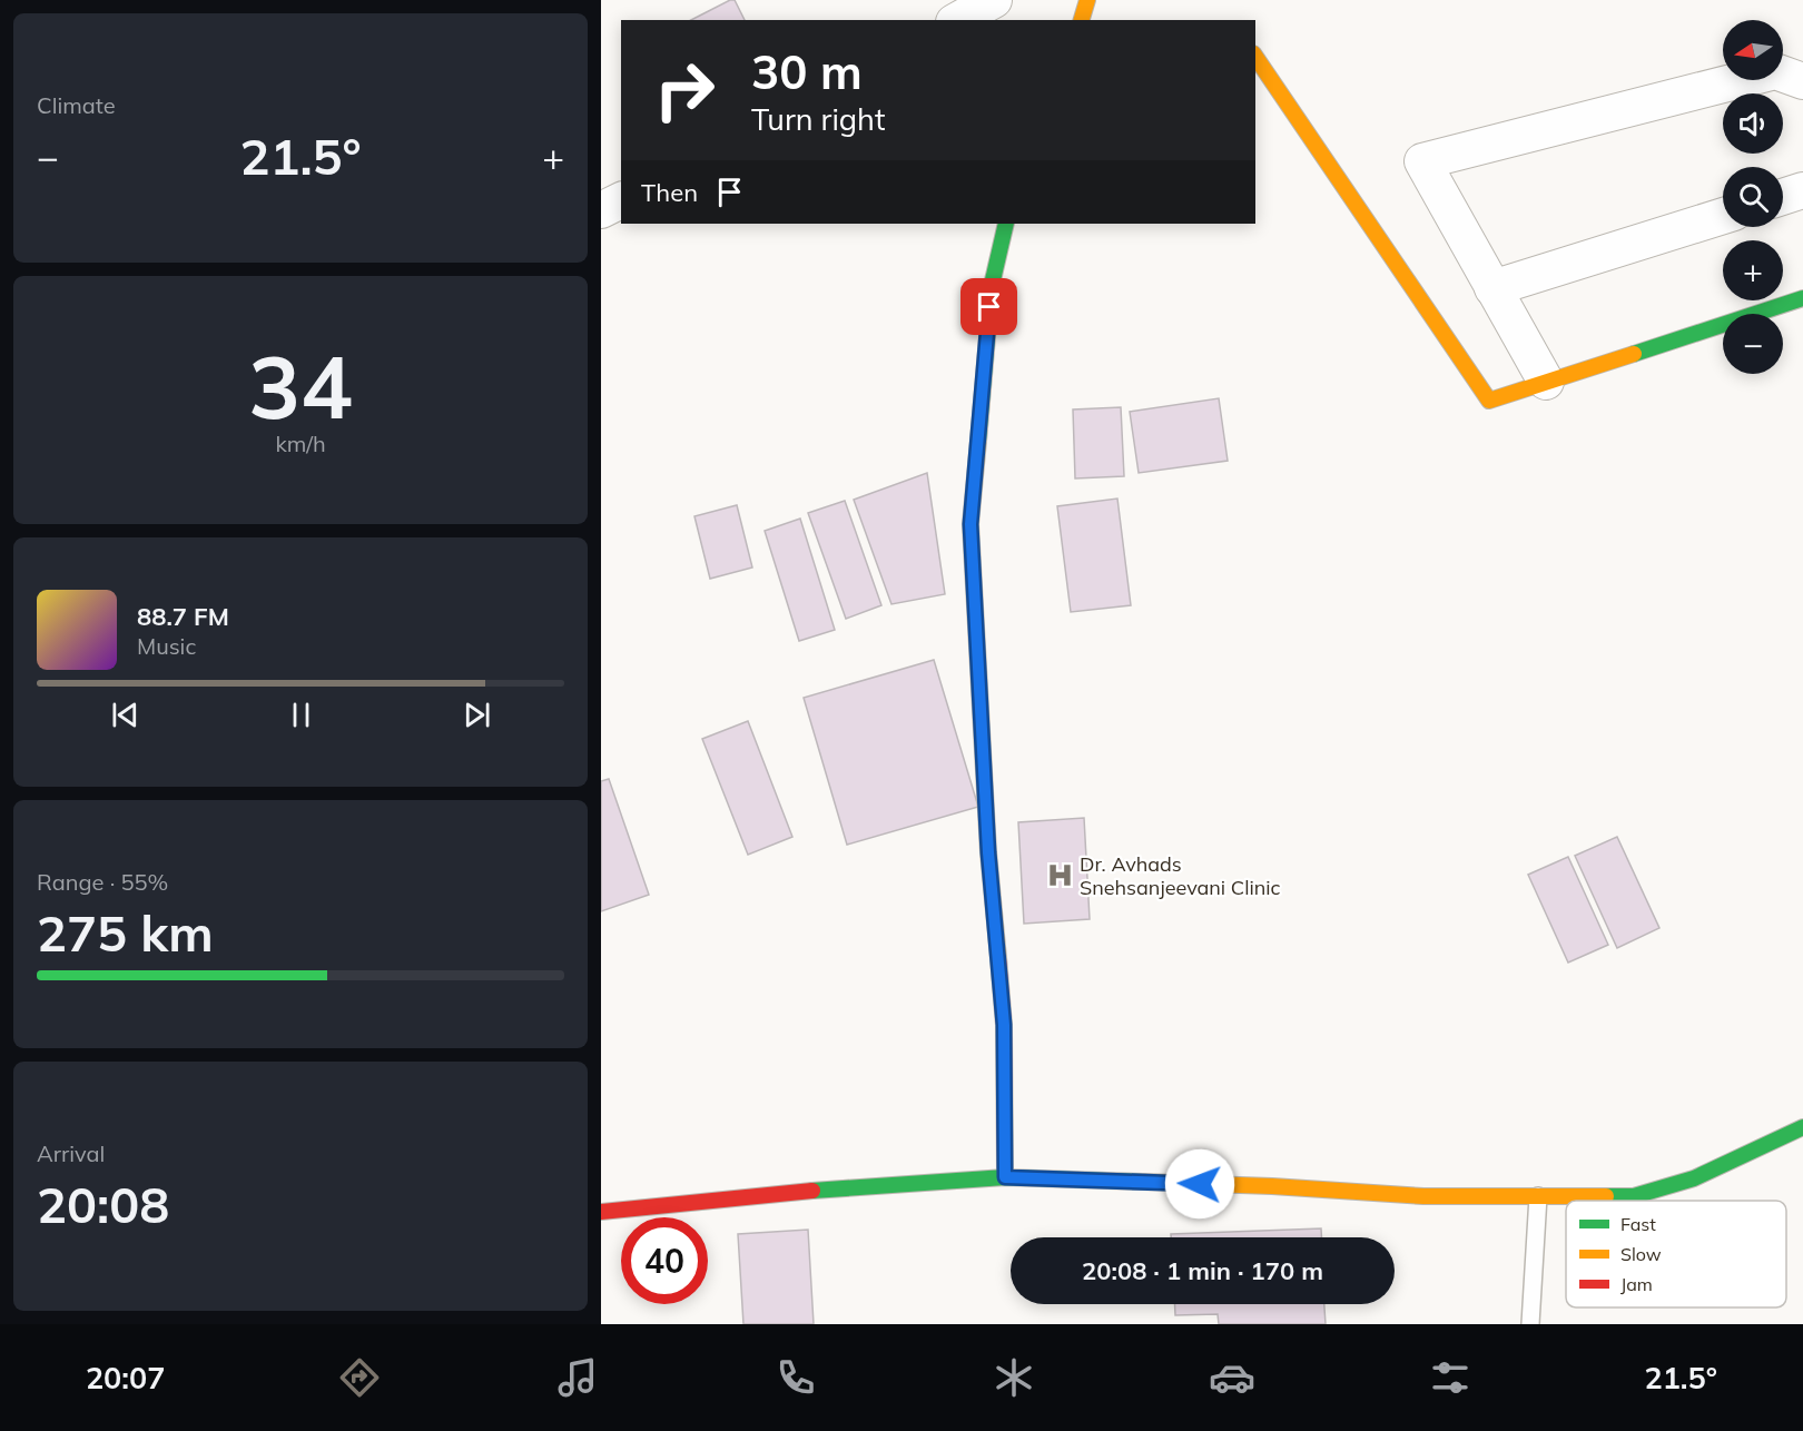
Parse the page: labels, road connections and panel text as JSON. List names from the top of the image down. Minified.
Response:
{"places":{"hospital":["Dr. Avhads Snehsanjeevani Clinic"]},"legend":["Fast","Slow","Jam"],"north":"left","page":{"tile":["Climate",["34","km/h"],["Range · 55%","275 km"],["Arrival","20:08"]],"map_buttons":["+","−"],"turn":["30 m","Turn right"],"heat":["−","21.5°","+"],"then":"Then","song":["88.7 FM","Music"],"limit":"40","trip":"20:08 · 1 min · 170 m","tabs":["20:07","21.5°"]}}
